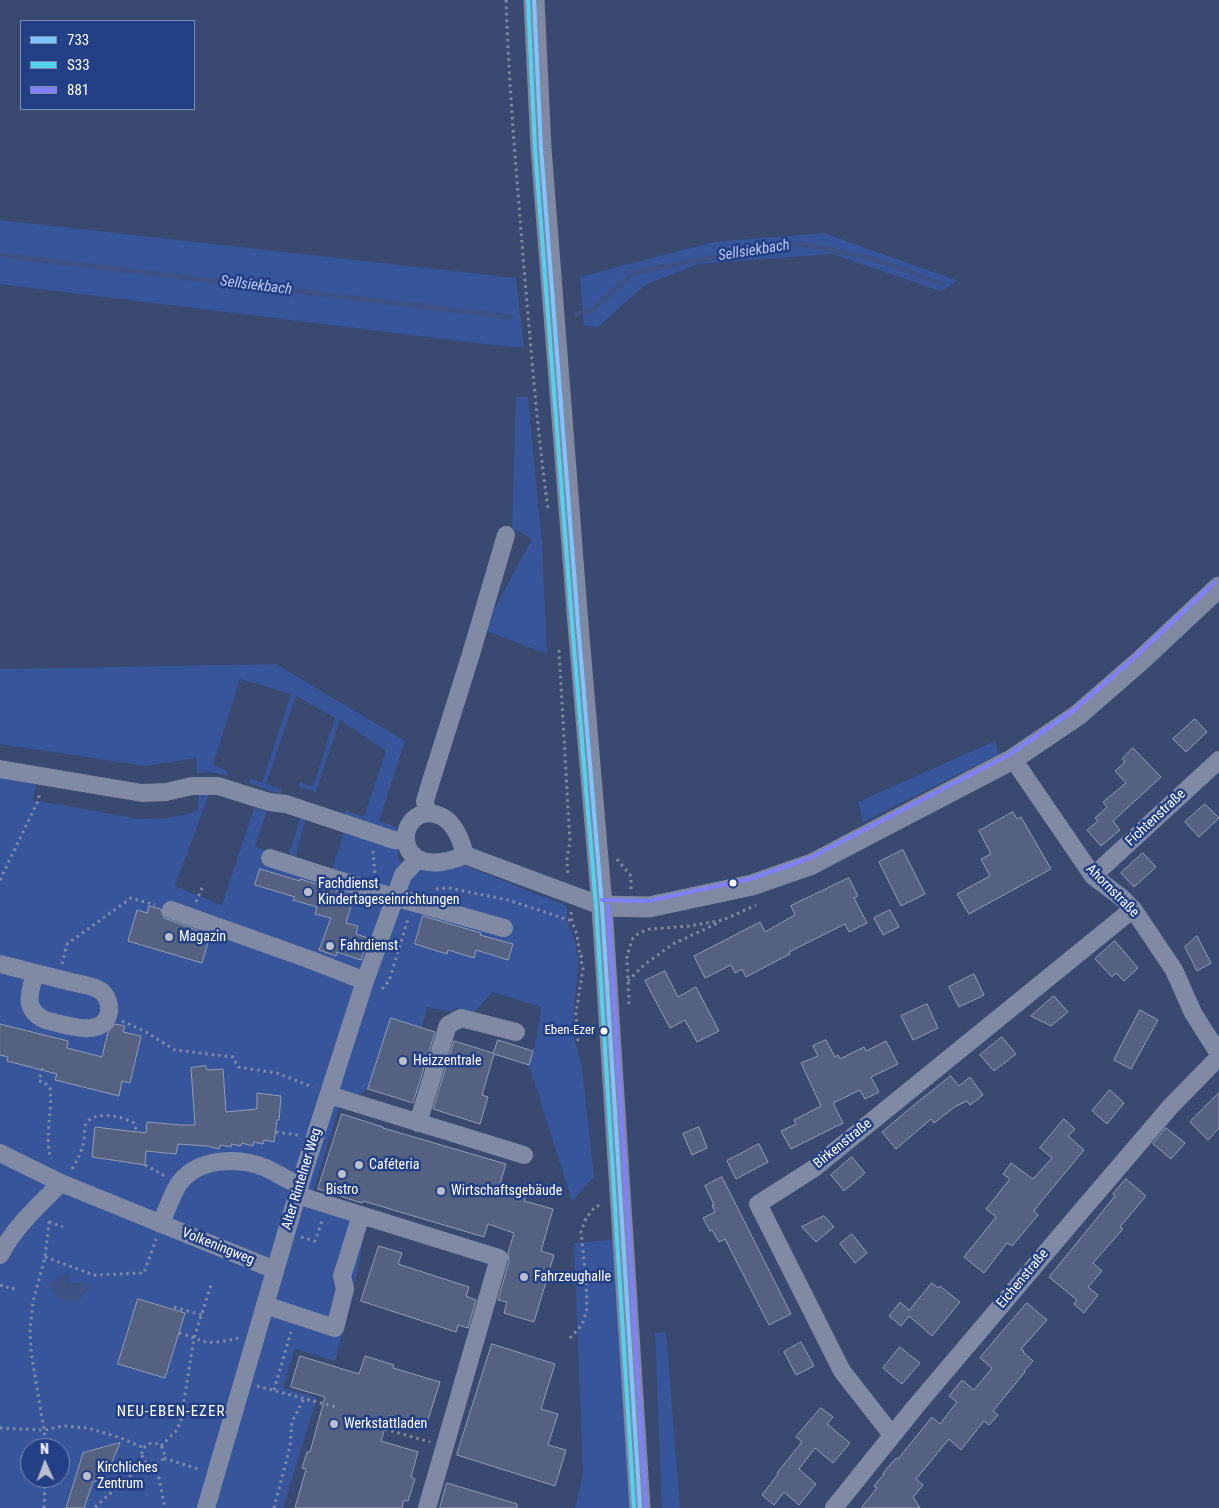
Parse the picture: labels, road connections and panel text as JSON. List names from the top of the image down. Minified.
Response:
{"streets":{"street":["Fichtenstraße","Ahornstraße","Birkenstraße","Alter Rintelner Weg","Volkeningweg","Eichenstraße"]},"crossings":[["Fichtenstraße","Ahornstraße"],["Ahornstraße","Birkenstraße"],["Ahornstraße","Eichenstraße"],["Birkenstraße","Eichenstraße"],["Alter Rintelner Weg","Volkeningweg"]],"districts":["NEU-EBEN-EZER"],"water":["Sellsiekbach"],"places":["Fachdienst Kindertageseinrichtungen","Magazin","Fahrdienst","Eben-Ezer","Heizzentrale","Caféteria","Bistro","Wirtschaftsgebäude","Fahrzeughalle","Werkstattladen","Kirchliches Zentrum"],"lines":["transit line 733","transit line S33","transit line 881"],"legend":["733","S33","881"],"north":"top"}
